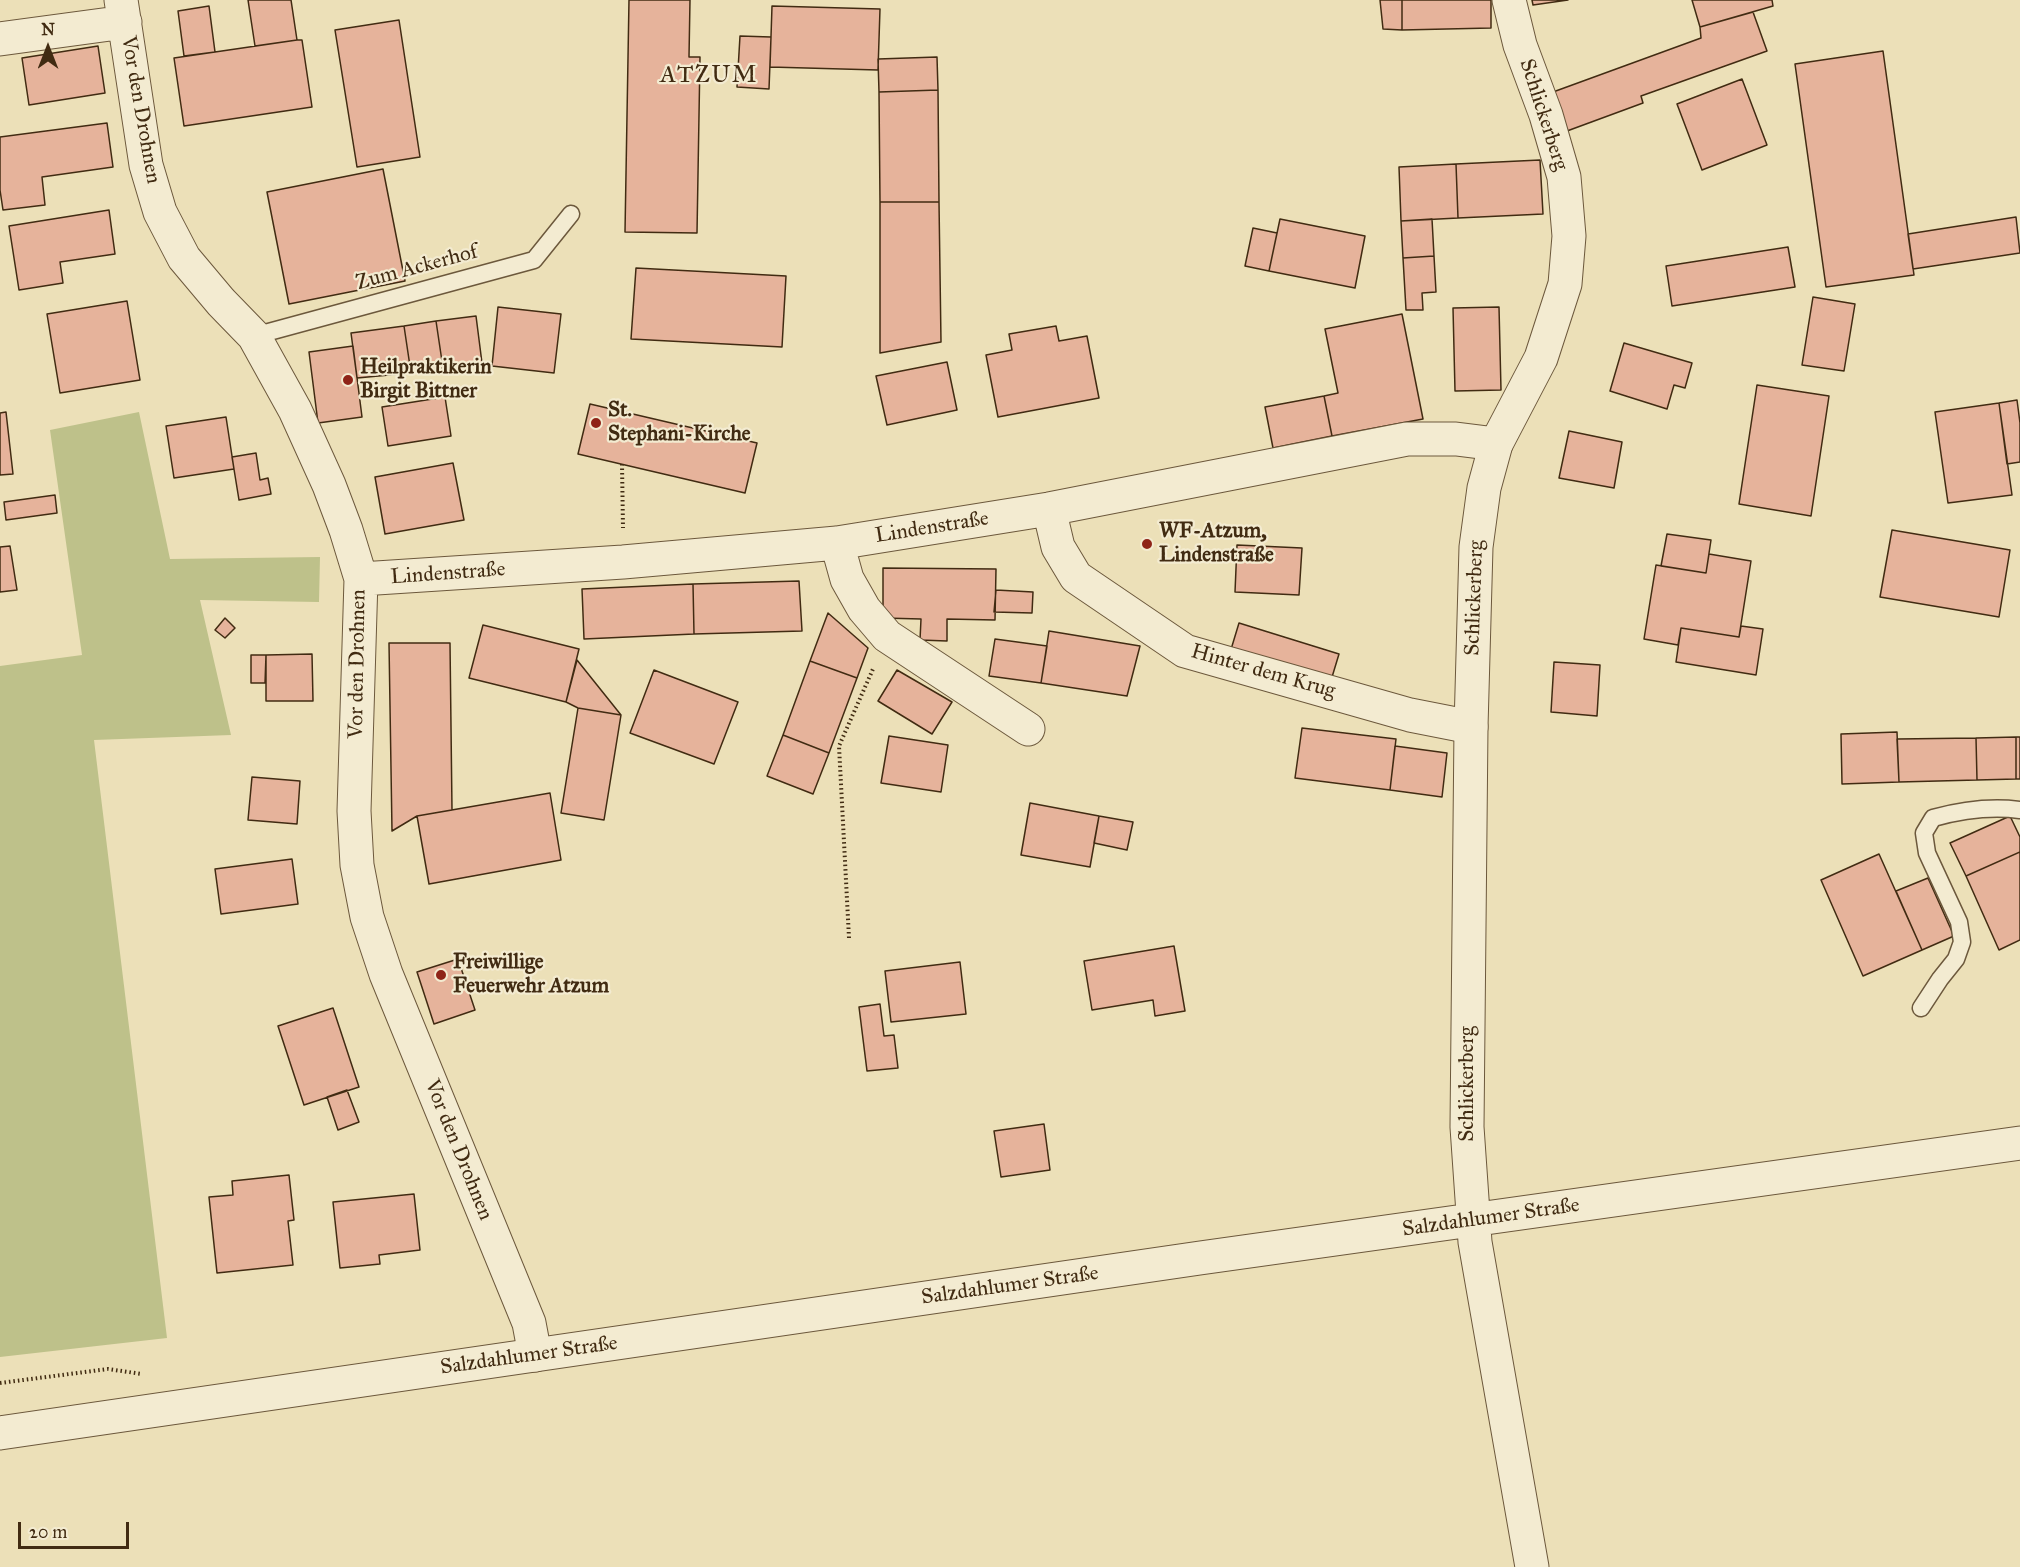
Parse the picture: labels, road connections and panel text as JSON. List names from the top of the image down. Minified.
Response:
{"streets":{"street":["Vor den Drohnen","Schlickerberg","Lindenstraße","Hinter dem Krug","Salzdahlumer Straße"],"lane":["Zum Ackerhof"]},"crossings":[["Vor den Drohnen","Zum Ackerhof"],["Vor den Drohnen","Lindenstraße"],["Vor den Drohnen","Salzdahlumer Straße"],["Schlickerberg","Lindenstraße"],["Schlickerberg","Hinter dem Krug"],["Schlickerberg","Salzdahlumer Straße"],["Lindenstraße","Hinter dem Krug"]],"districts":["ATZUM"],"places":["Heilpraktikerin Birgit Bittner","St. Stephani-Kirche","WF-Atzum, Lindenstraße","Freiwillige Feuerwehr Atzum"],"scale_bar":"20 m","north":"top"}
